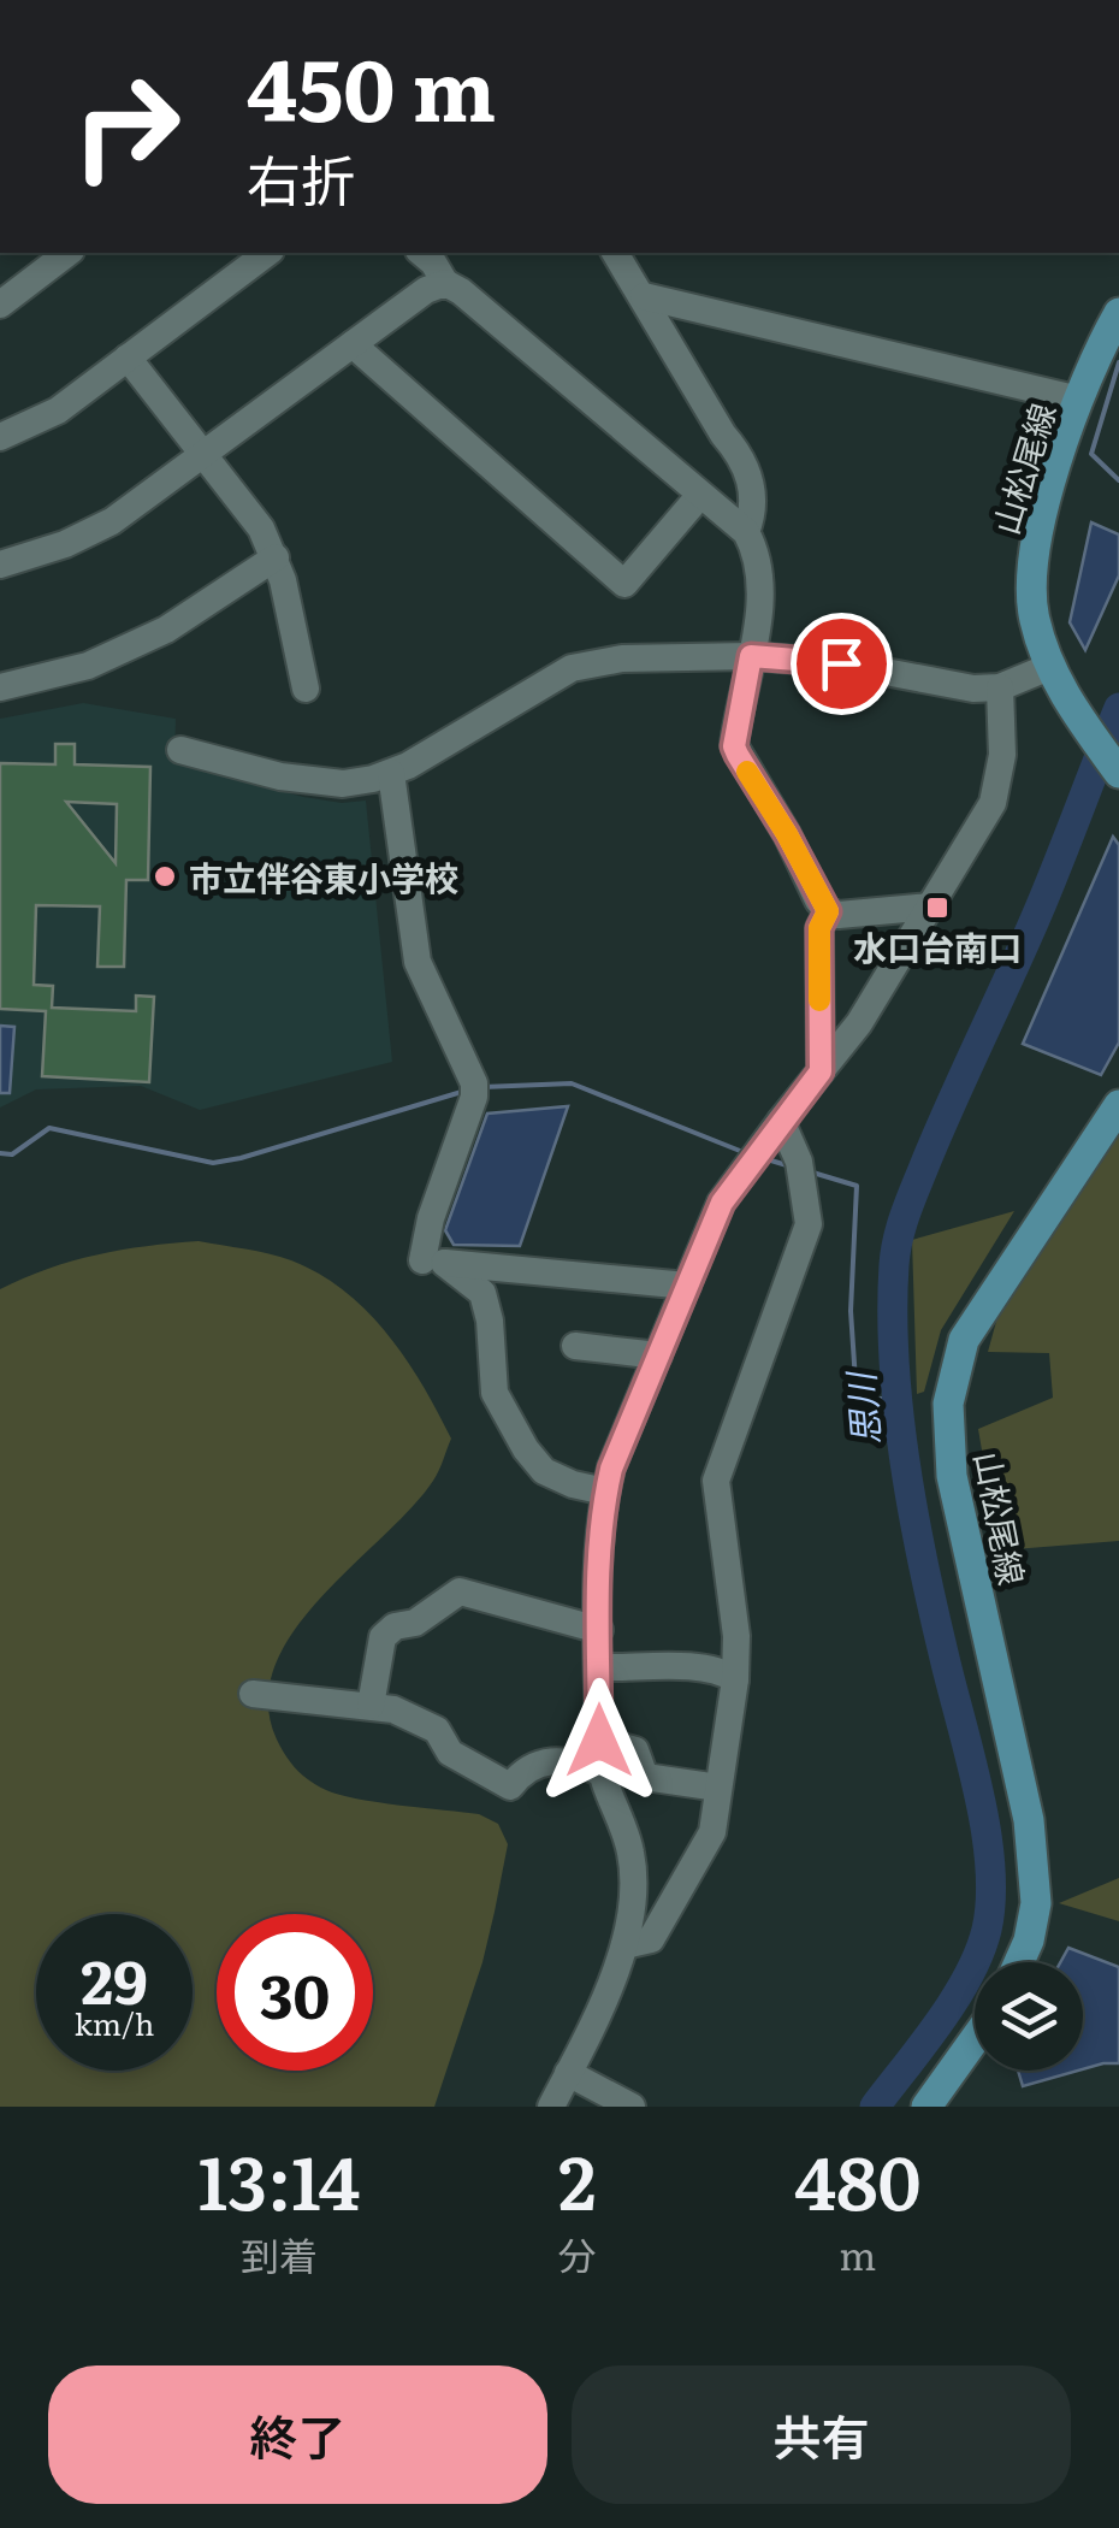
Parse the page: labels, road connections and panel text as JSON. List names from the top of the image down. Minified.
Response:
{"streets":{"main road":["山松尾線"]},"water":["思川"],"places":{"other":["市立伴谷東小学校"],"transit":["水口台南口"]},"page":{"turn":["450 m","右折"],"speed":"29 km/h","limit":"30","eta":["13:14","到着","2","分","480","m"],"buttons":["終了","共有"]}}
